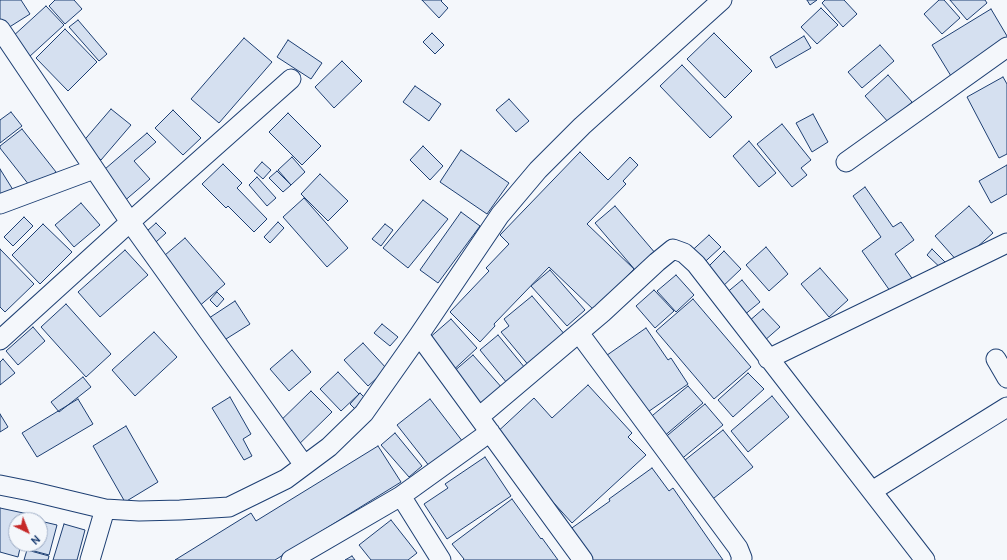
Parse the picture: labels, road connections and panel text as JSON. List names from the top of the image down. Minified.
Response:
{"north":"bottom right"}
